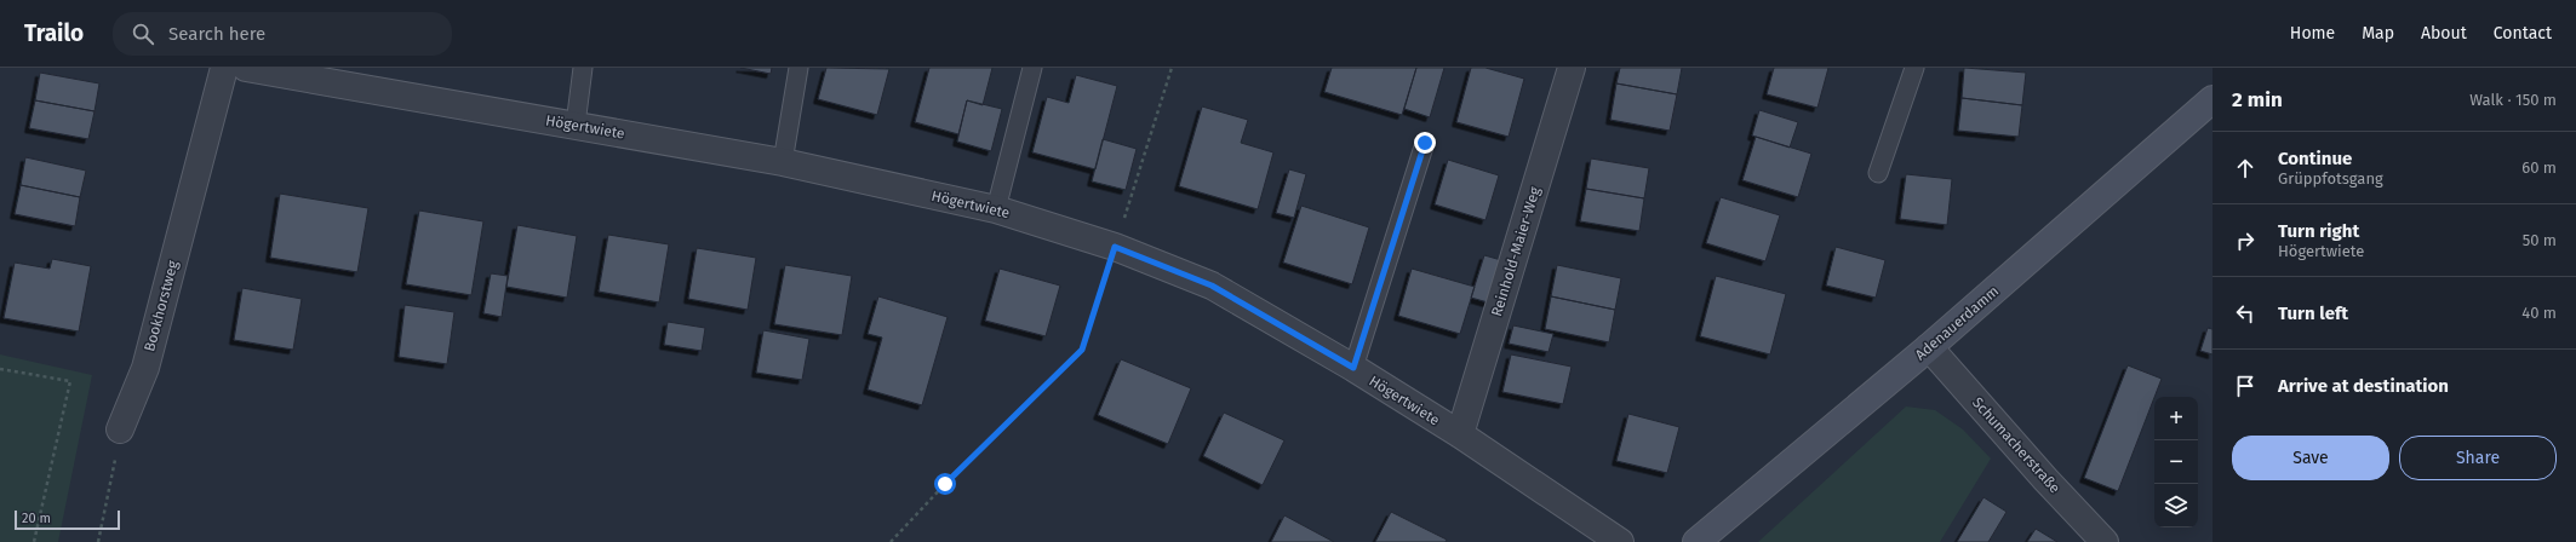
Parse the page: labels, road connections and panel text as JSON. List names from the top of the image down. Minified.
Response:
{"streets":{"street":["Högertwiete","Reinhold-Maier-Weg","Bookhorstweg","Adenauerdamm","Schumacherstraße"]},"crossings":[["Högertwiete","Reinhold-Maier-Weg"],["Adenauerdamm","Schumacherstraße"]],"scale_bar":"20 m","page":{"header":"Trailo","search":"Search here","nav":["Home","Map","About","Contact"],"heading":["2 min","Walk · 150 m"],"list":[["Continue","Grüppfotsgang","60 m"],["Turn right","Högertwiete","50 m"],["Turn left","40 m"],"Arrive at destination"],"map_buttons":["+","−"],"buttons":["Save","Share"],"scale":"20 m"}}
